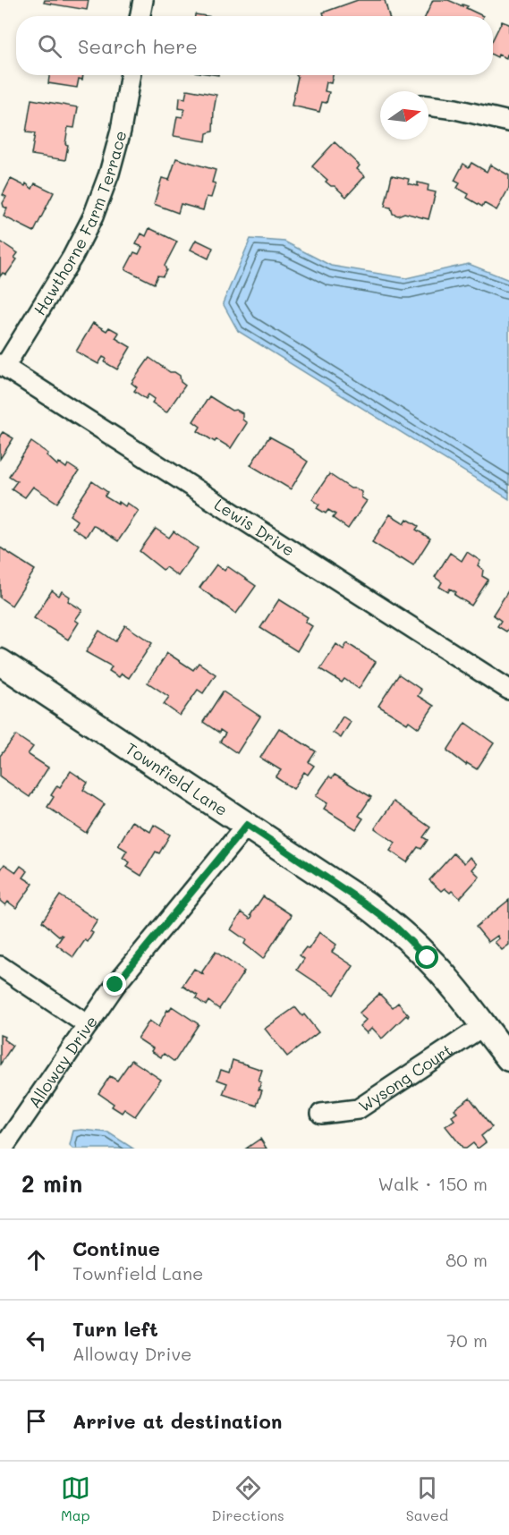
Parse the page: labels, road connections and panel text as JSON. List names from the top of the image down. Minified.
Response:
{"streets":{"street":["Hawthorne Farm Terrace","Lewis Drive","Townfield Lane","Alloway Drive","Wysong Court"]},"crossings":[["Hawthorne Farm Terrace","Lewis Drive"],["Townfield Lane","Alloway Drive"],["Townfield Lane","Wysong Court"]],"north":"right","page":{"search":"Search here","heading":["2 min","Walk · 150 m"],"list":[["Continue","Townfield Lane","80 m"],["Turn left","Alloway Drive","70 m"],"Arrive at destination"],"nav":["Map","Directions","Saved"]}}
